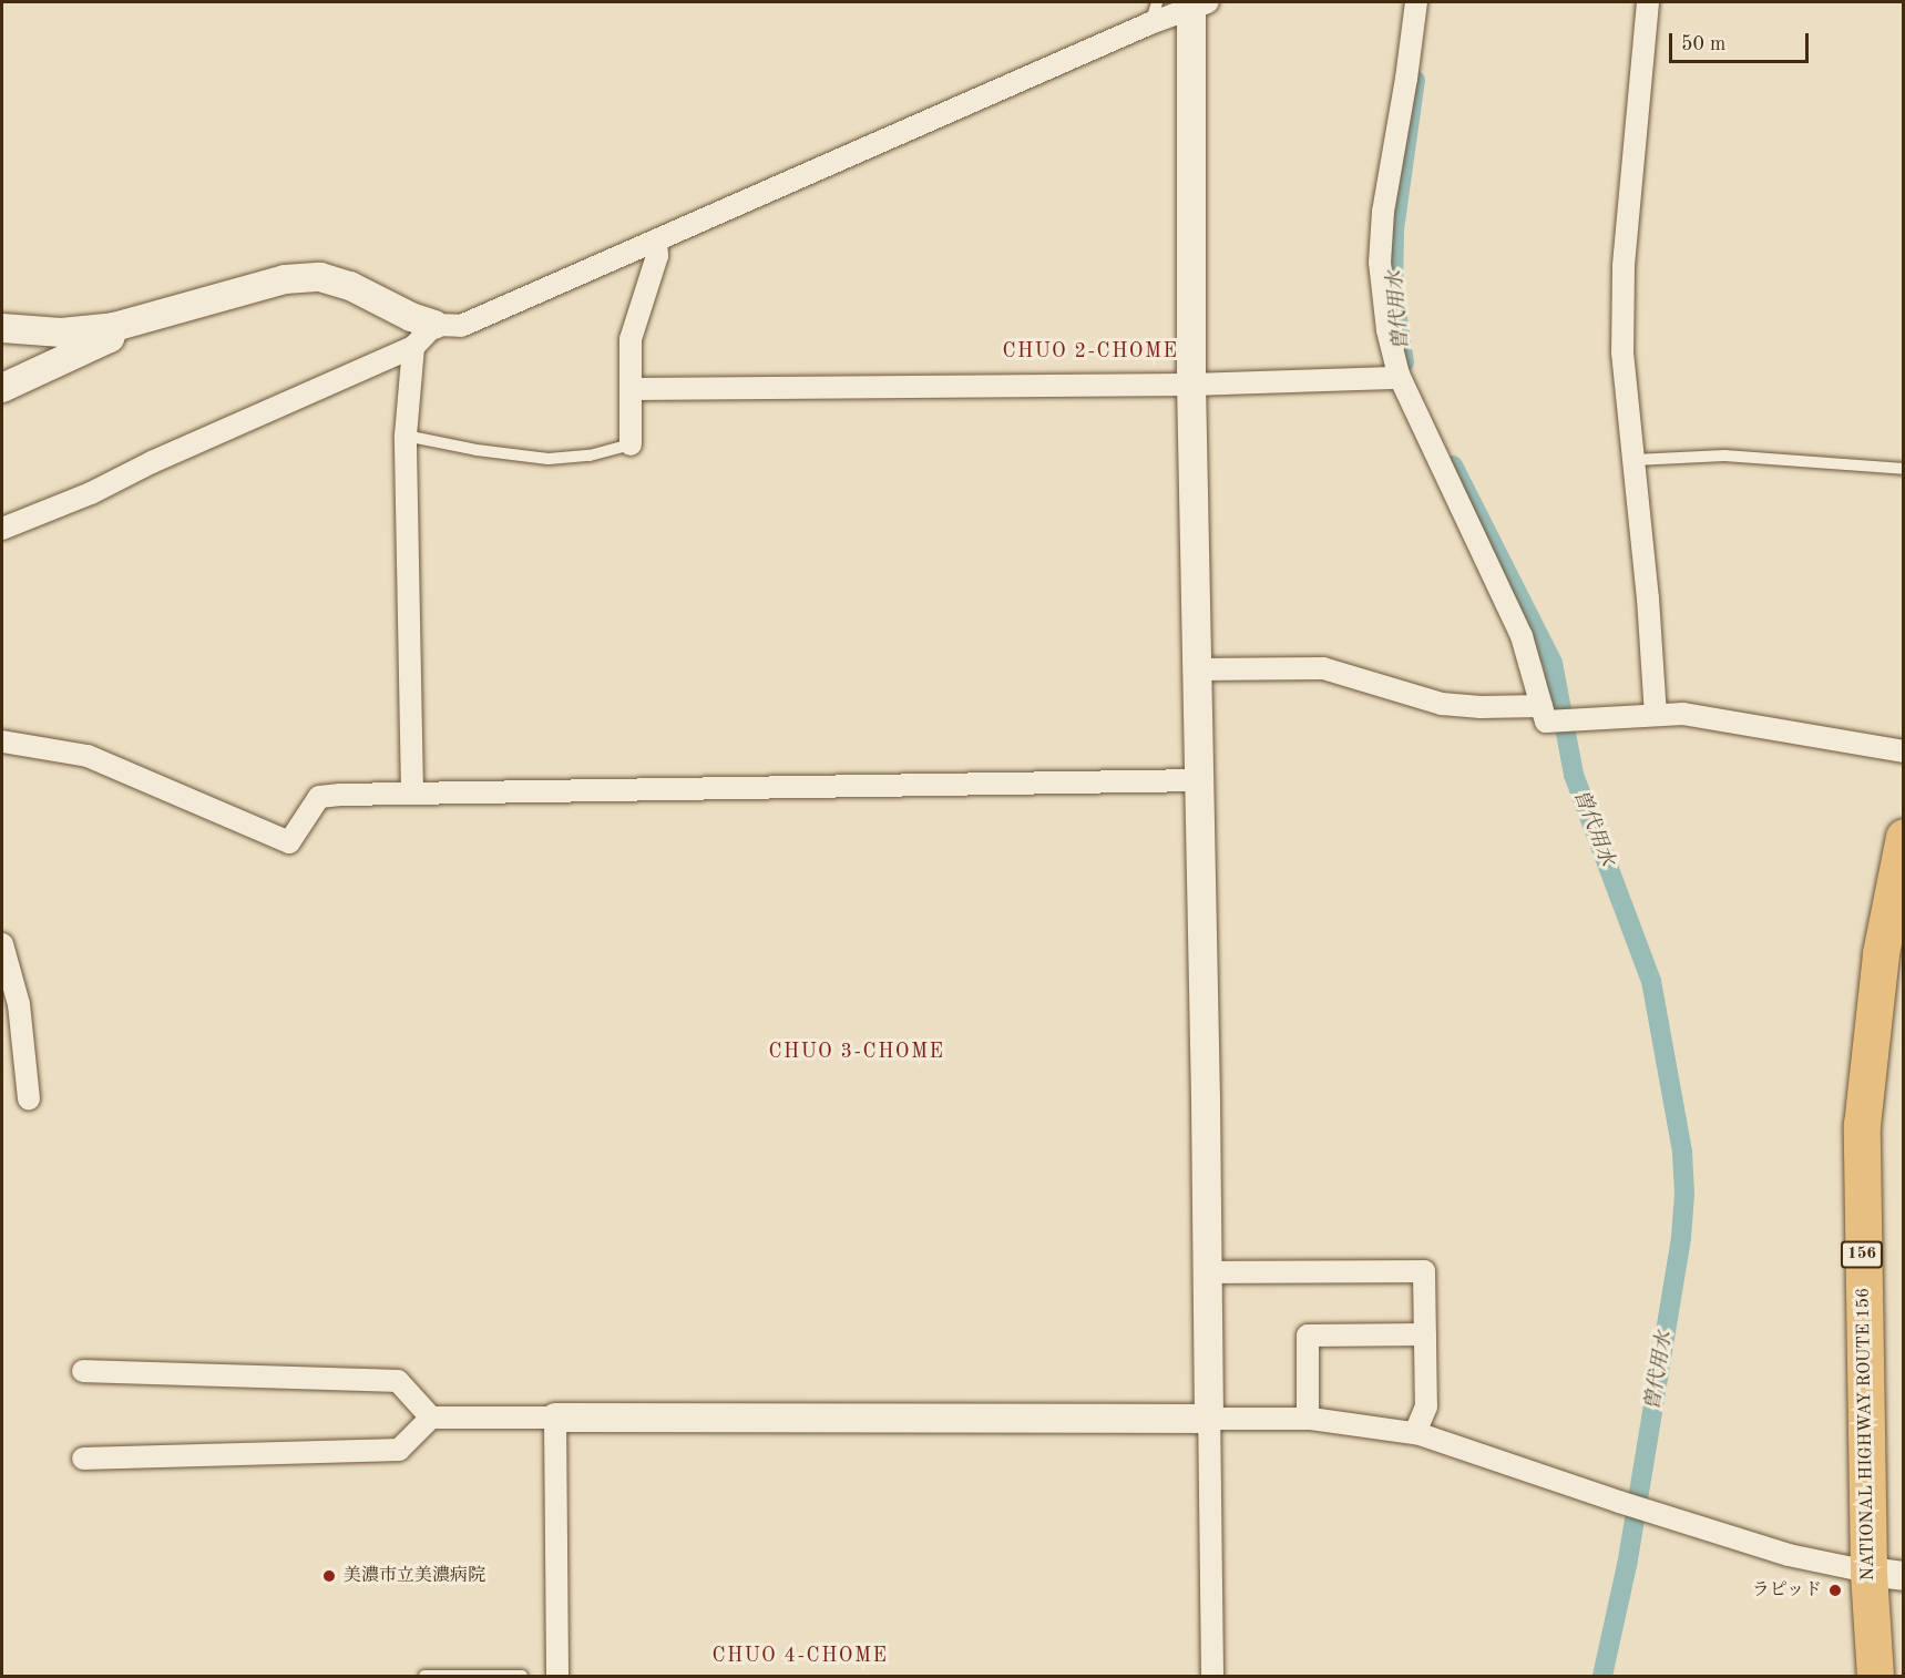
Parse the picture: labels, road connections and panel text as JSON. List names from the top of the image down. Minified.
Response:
{"streets":{"highway":["156","NATIONAL HIGHWAY ROUTE 156"]},"districts":["CHUO 2-CHOME","CHUO 3-CHOME","CHUO 4-CHOME"],"water":["曽代用水"],"places":["美濃市立美濃病院","ラピッド"],"scale_bar":"50 m"}
